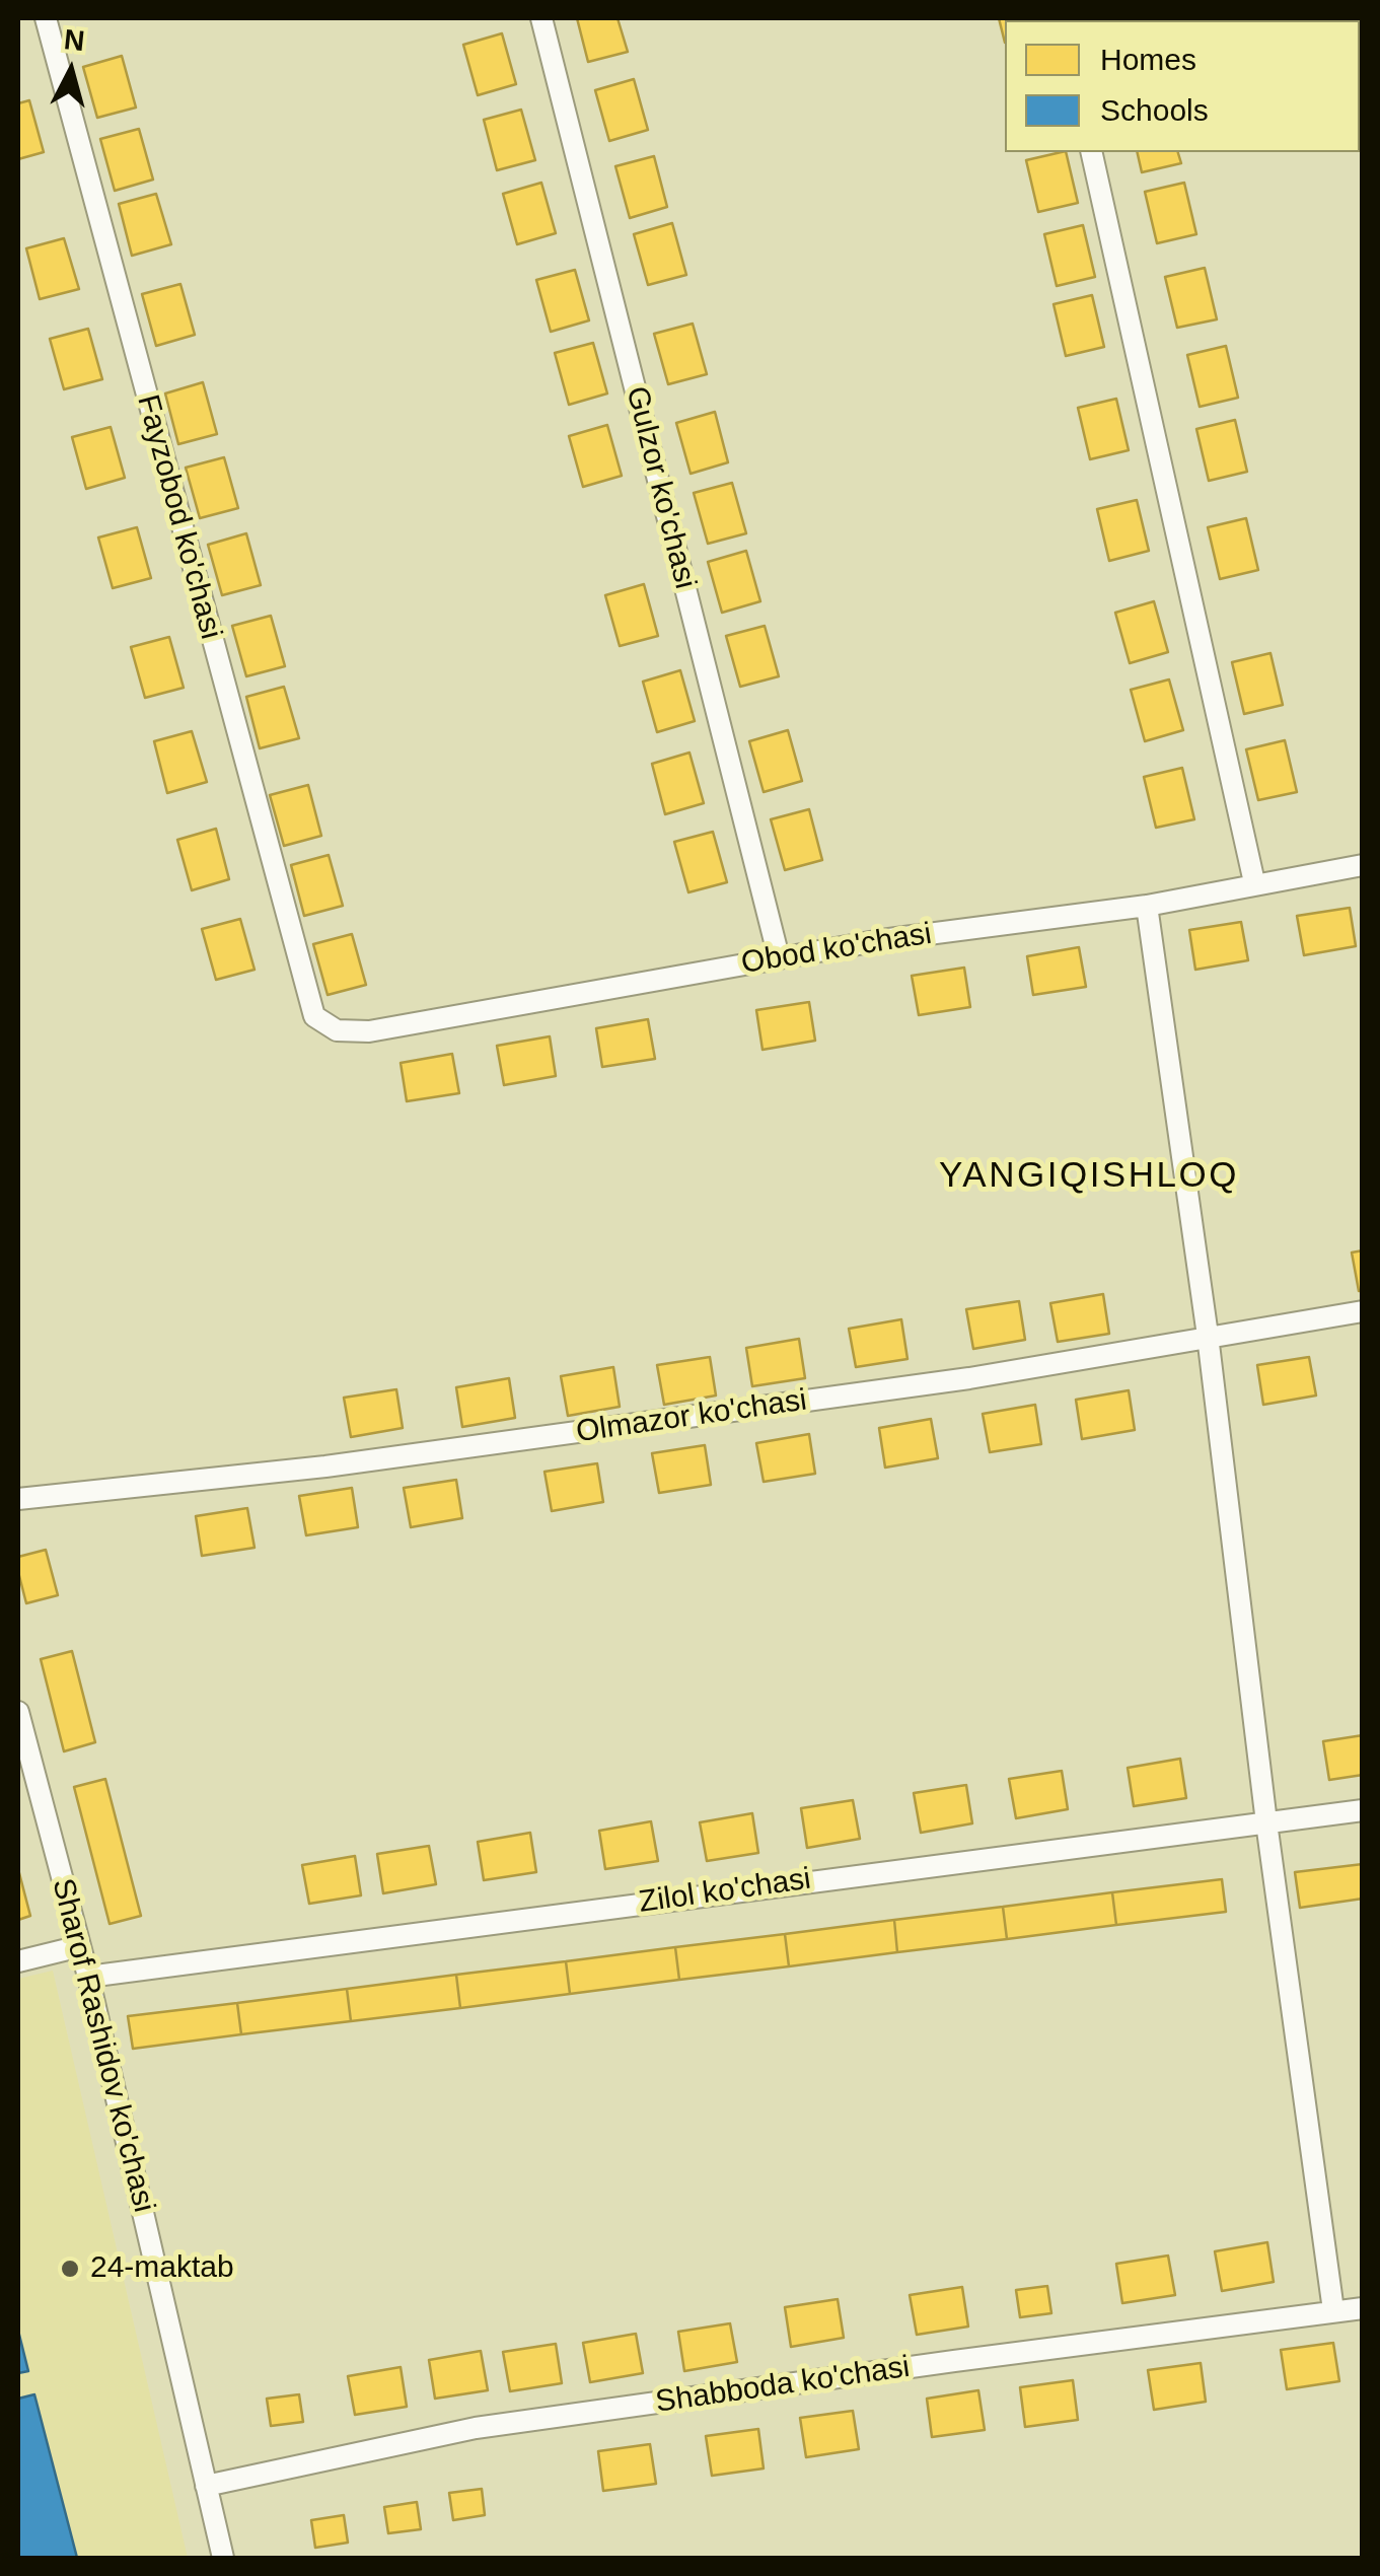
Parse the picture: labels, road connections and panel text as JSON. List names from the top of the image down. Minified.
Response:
{"streets":{"street":["Gulzor ko'chasi","Fayzobod ko'chasi","Obod ko'chasi","Olmazor ko'chasi","Zilol ko'chasi","Sharof Rashidov ko'chasi","Shabboda ko'chasi"]},"crossings":[["Gulzor ko'chasi","Obod ko'chasi"],["Fayzobod ko'chasi","Obod ko'chasi"],["Zilol ko'chasi","Sharof Rashidov ko'chasi"],["Sharof Rashidov ko'chasi","Shabboda ko'chasi"]],"districts":["YANGIQISHLOQ"],"places":["24-maktab"],"legend":["Homes","Schools"],"north":"top"}
